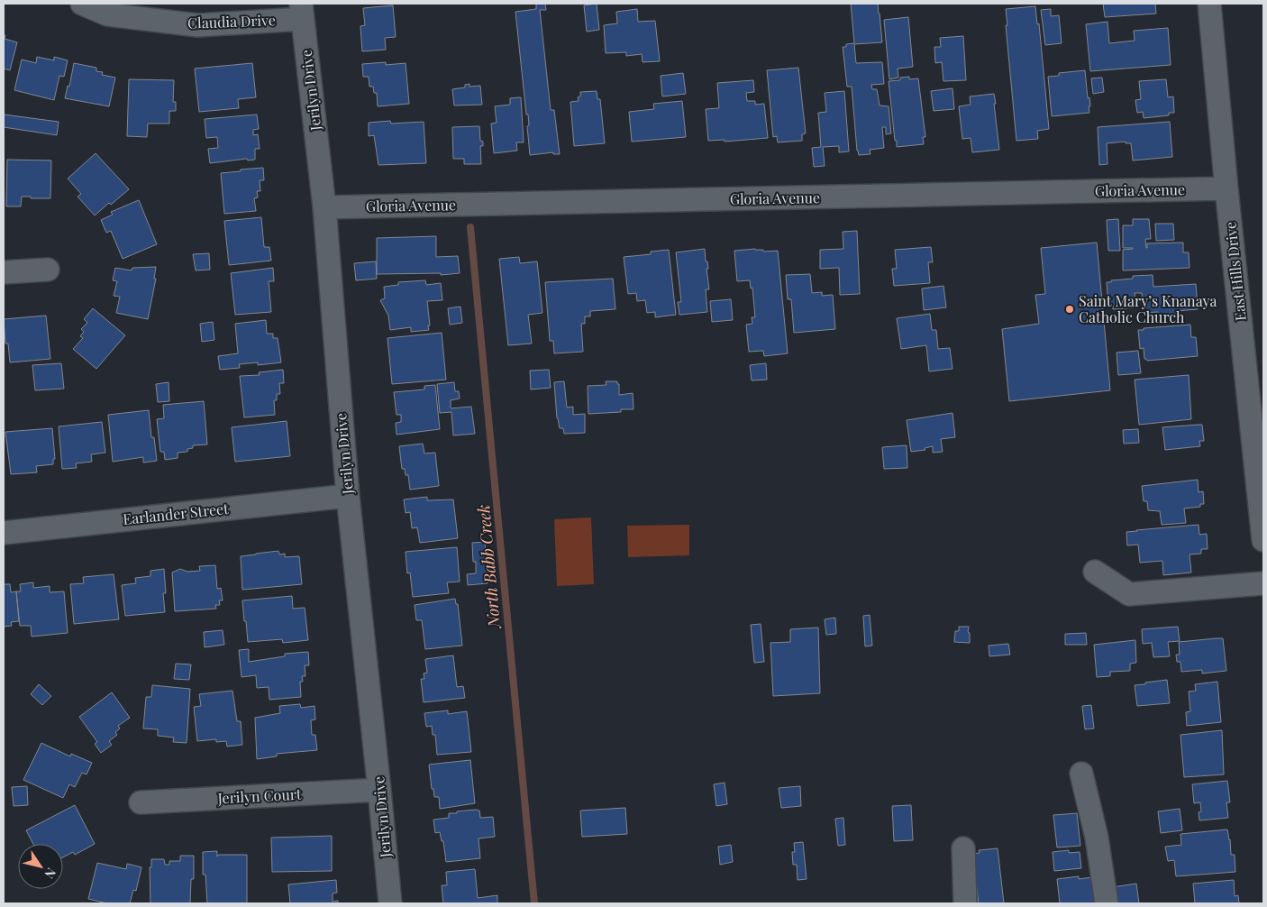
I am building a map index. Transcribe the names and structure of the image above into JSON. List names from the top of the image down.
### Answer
{
  "streets": {
    "street": [
      "Claudia Drive",
      "Jerilyn Drive",
      "Gloria Avenue",
      "East Hills Drive",
      "Earlander Street",
      "Jerilyn Court"
    ]
  },
  "crossings": [
    ["Claudia Drive", "Jerilyn Drive"],
    ["Jerilyn Drive", "Gloria Avenue"],
    ["Jerilyn Drive", "Earlander Street"],
    ["Jerilyn Drive", "Jerilyn Court"],
    ["Gloria Avenue", "East Hills Drive"]
  ],
  "water": ["North Babb Creek"],
  "places": ["Saint Mary’s Knanaya Catholic Church"],
  "north": "bottom right"
}
